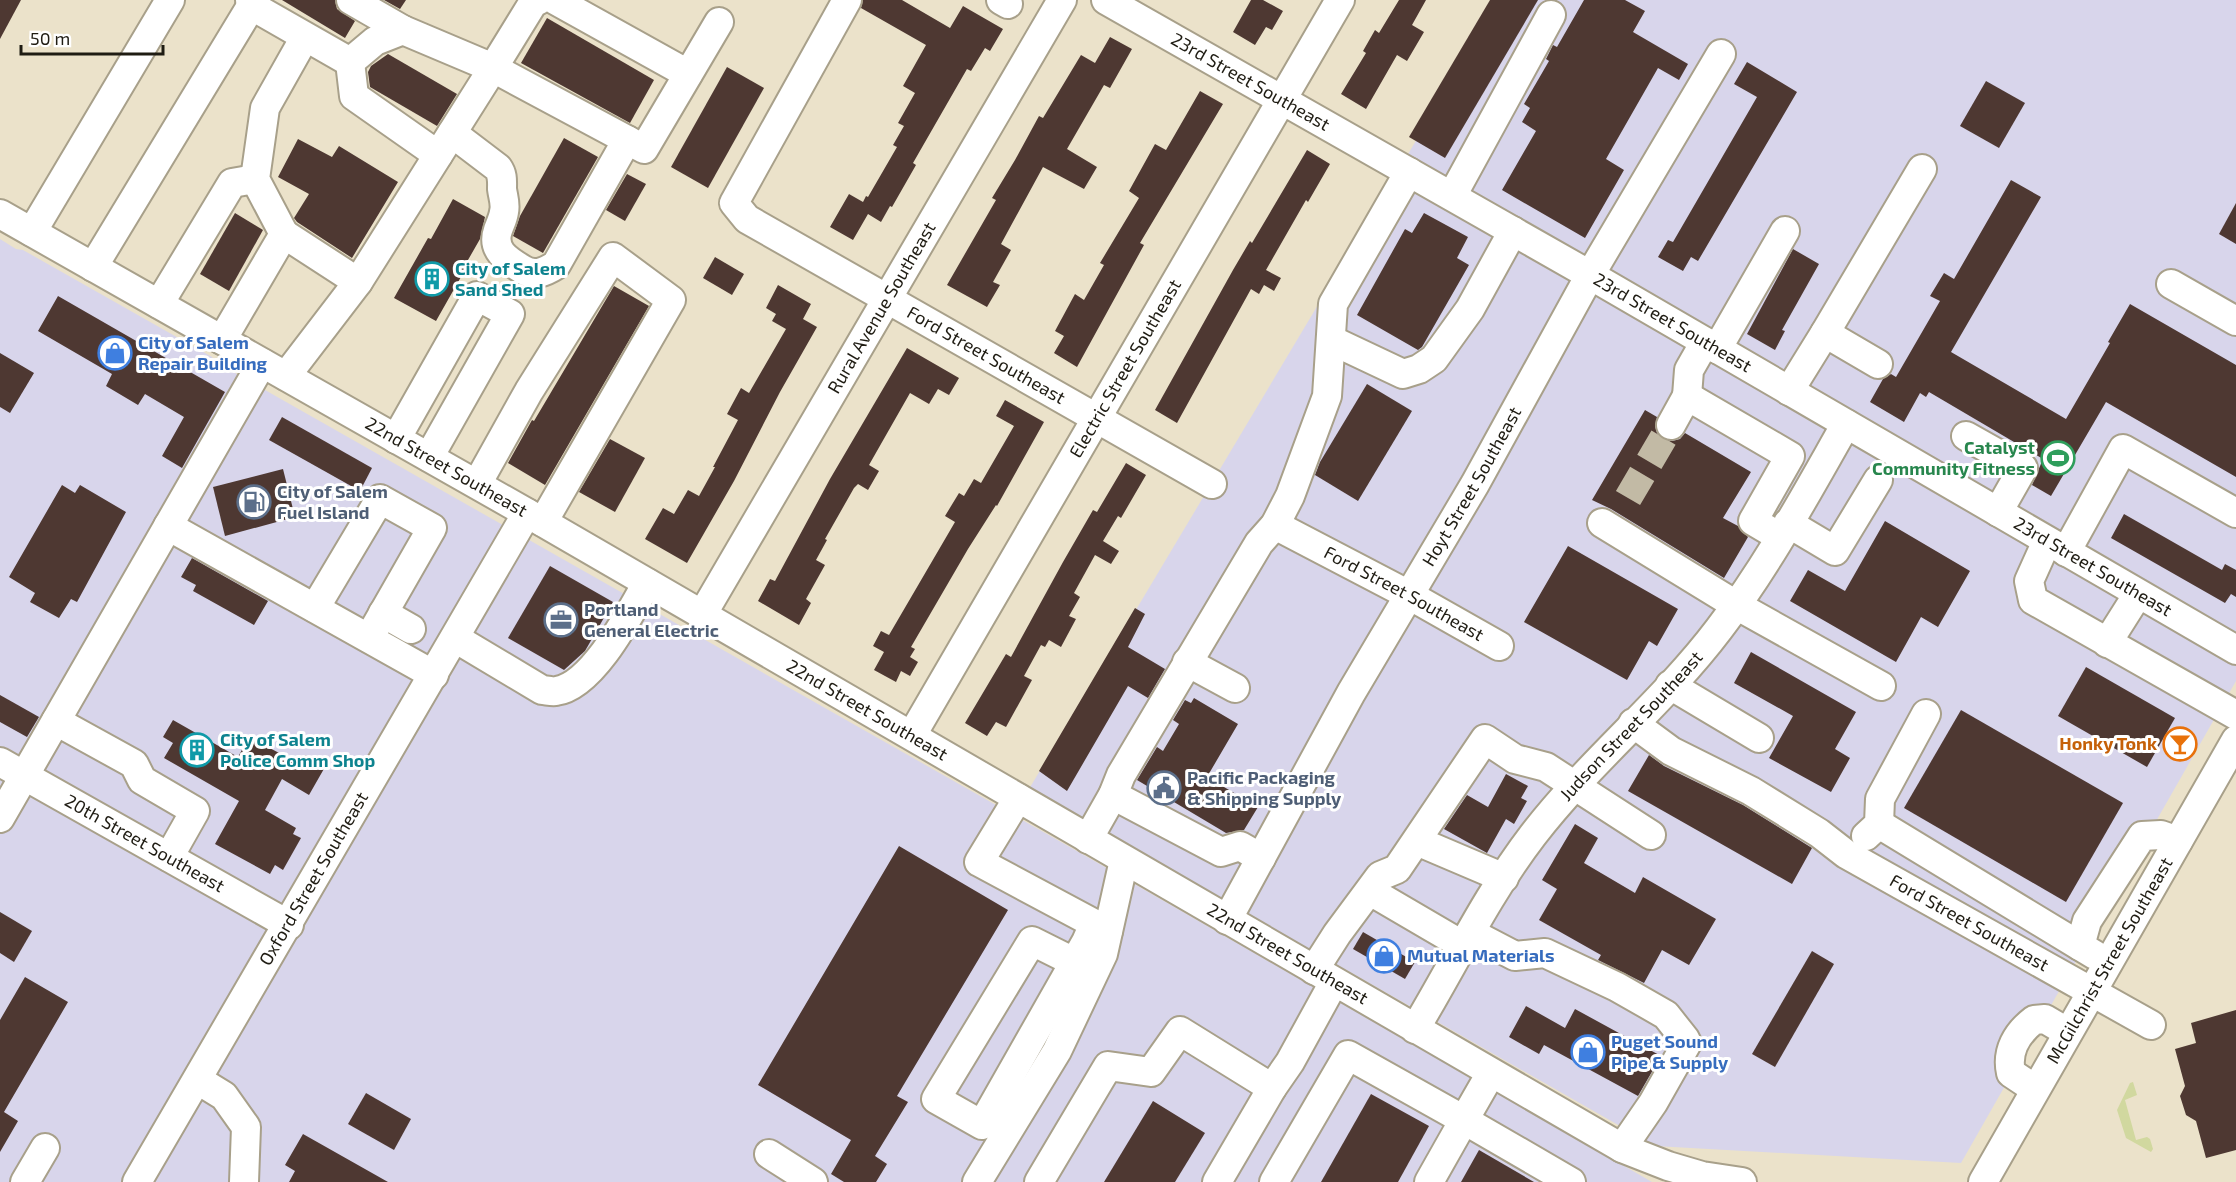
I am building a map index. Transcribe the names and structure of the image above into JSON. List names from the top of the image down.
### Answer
{
  "streets": {
    "street": [
      "23rd Street Southeast",
      "Rural Avenue Southeast",
      "Ford Street Southeast",
      "Electric Street Southeast",
      "22nd Street Southeast",
      "Hoyt Street Southeast",
      "Judson Street Southeast",
      "20th Street Southeast",
      "Oxford Street Southeast",
      "McGilchrist Street Southeast"
    ]
  },
  "crossings": [
    ["23rd Street Southeast", "Electric Street Southeast"],
    ["23rd Street Southeast", "Hoyt Street Southeast"],
    ["23rd Street Southeast", "Judson Street Southeast"],
    ["Rural Avenue Southeast", "Ford Street Southeast"],
    ["Rural Avenue Southeast", "22nd Street Southeast"],
    ["Ford Street Southeast", "Electric Street Southeast"],
    ["Ford Street Southeast", "Hoyt Street Southeast"],
    ["Ford Street Southeast", "Judson Street Southeast"],
    ["Ford Street Southeast", "McGilchrist Street Southeast"],
    ["Electric Street Southeast", "22nd Street Southeast"],
    ["22nd Street Southeast", "Hoyt Street Southeast"],
    ["22nd Street Southeast", "Judson Street Southeast"],
    ["22nd Street Southeast", "Oxford Street Southeast"],
    ["20th Street Southeast", "Oxford Street Southeast"]
  ],
  "places": {
    "building": ["City of Salem Sand Shed", "City of Salem Police Comm Shop"],
    "shop": ["City of Salem Repair Building", "Mutual Materials", "Puget Sound Pipe & Supply"],
    "sports": ["Catalyst Community Fitness"],
    "fuel station": ["City of Salem Fuel Island"],
    "office": ["Portland General Electric"],
    "bar": ["Honky Tonk"],
    "public building": ["Pacific Packaging & Shipping Supply"]
  },
  "scale_bar": "50 m"
}
